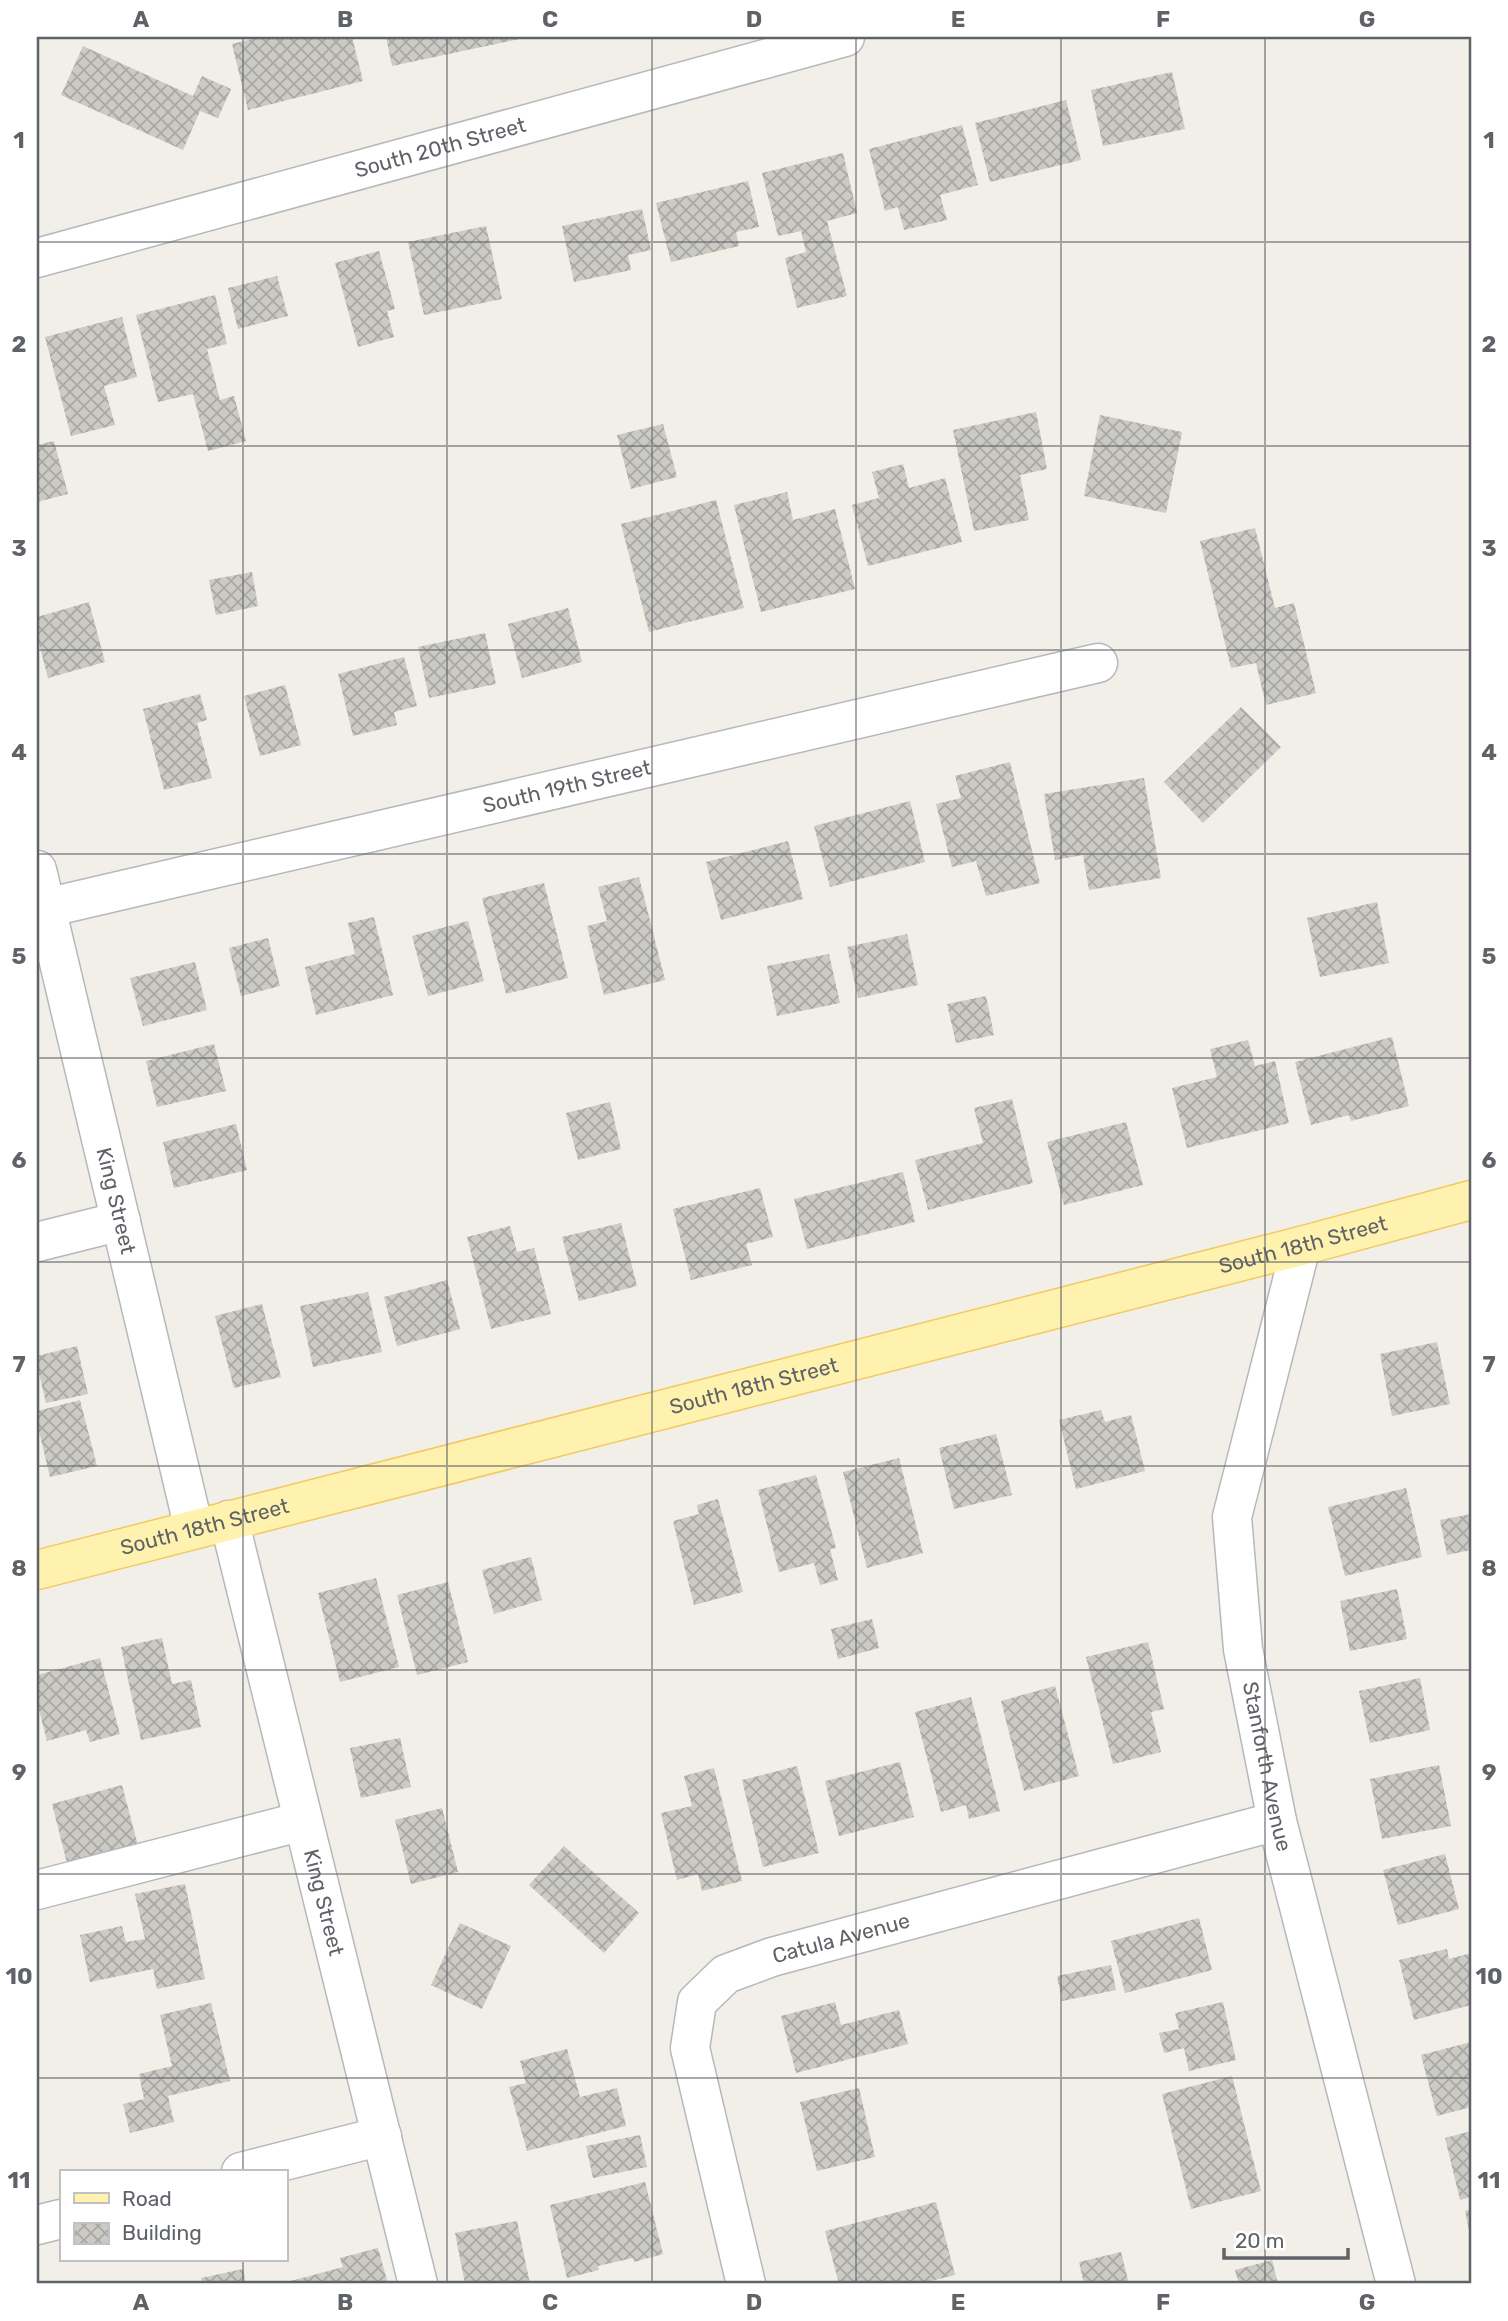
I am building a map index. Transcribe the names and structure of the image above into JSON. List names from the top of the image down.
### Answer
{
  "streets": {
    "main road": ["South 18th Street"],
    "street": [
      "South 20th Street",
      "South 19th Street",
      "King Street",
      "Stanforth Avenue",
      "Catula Avenue"
    ]
  },
  "crossings": [
    ["South 19th Street", "King Street"],
    ["King Street", "South 18th Street"],
    ["South 18th Street", "Stanforth Avenue"],
    ["Stanforth Avenue", "Catula Avenue"]
  ],
  "legend": ["Road", "Building"],
  "scale_bar": "20 m",
  "grid": {
    "columns": [
      "A",
      "B",
      "C",
      "D",
      "E",
      "F",
      "G"
    ],
    "rows": [
      "1",
      "2",
      "3",
      "4",
      "5",
      "6",
      "7",
      "8",
      "9",
      "10",
      "11"
    ]
  }
}
